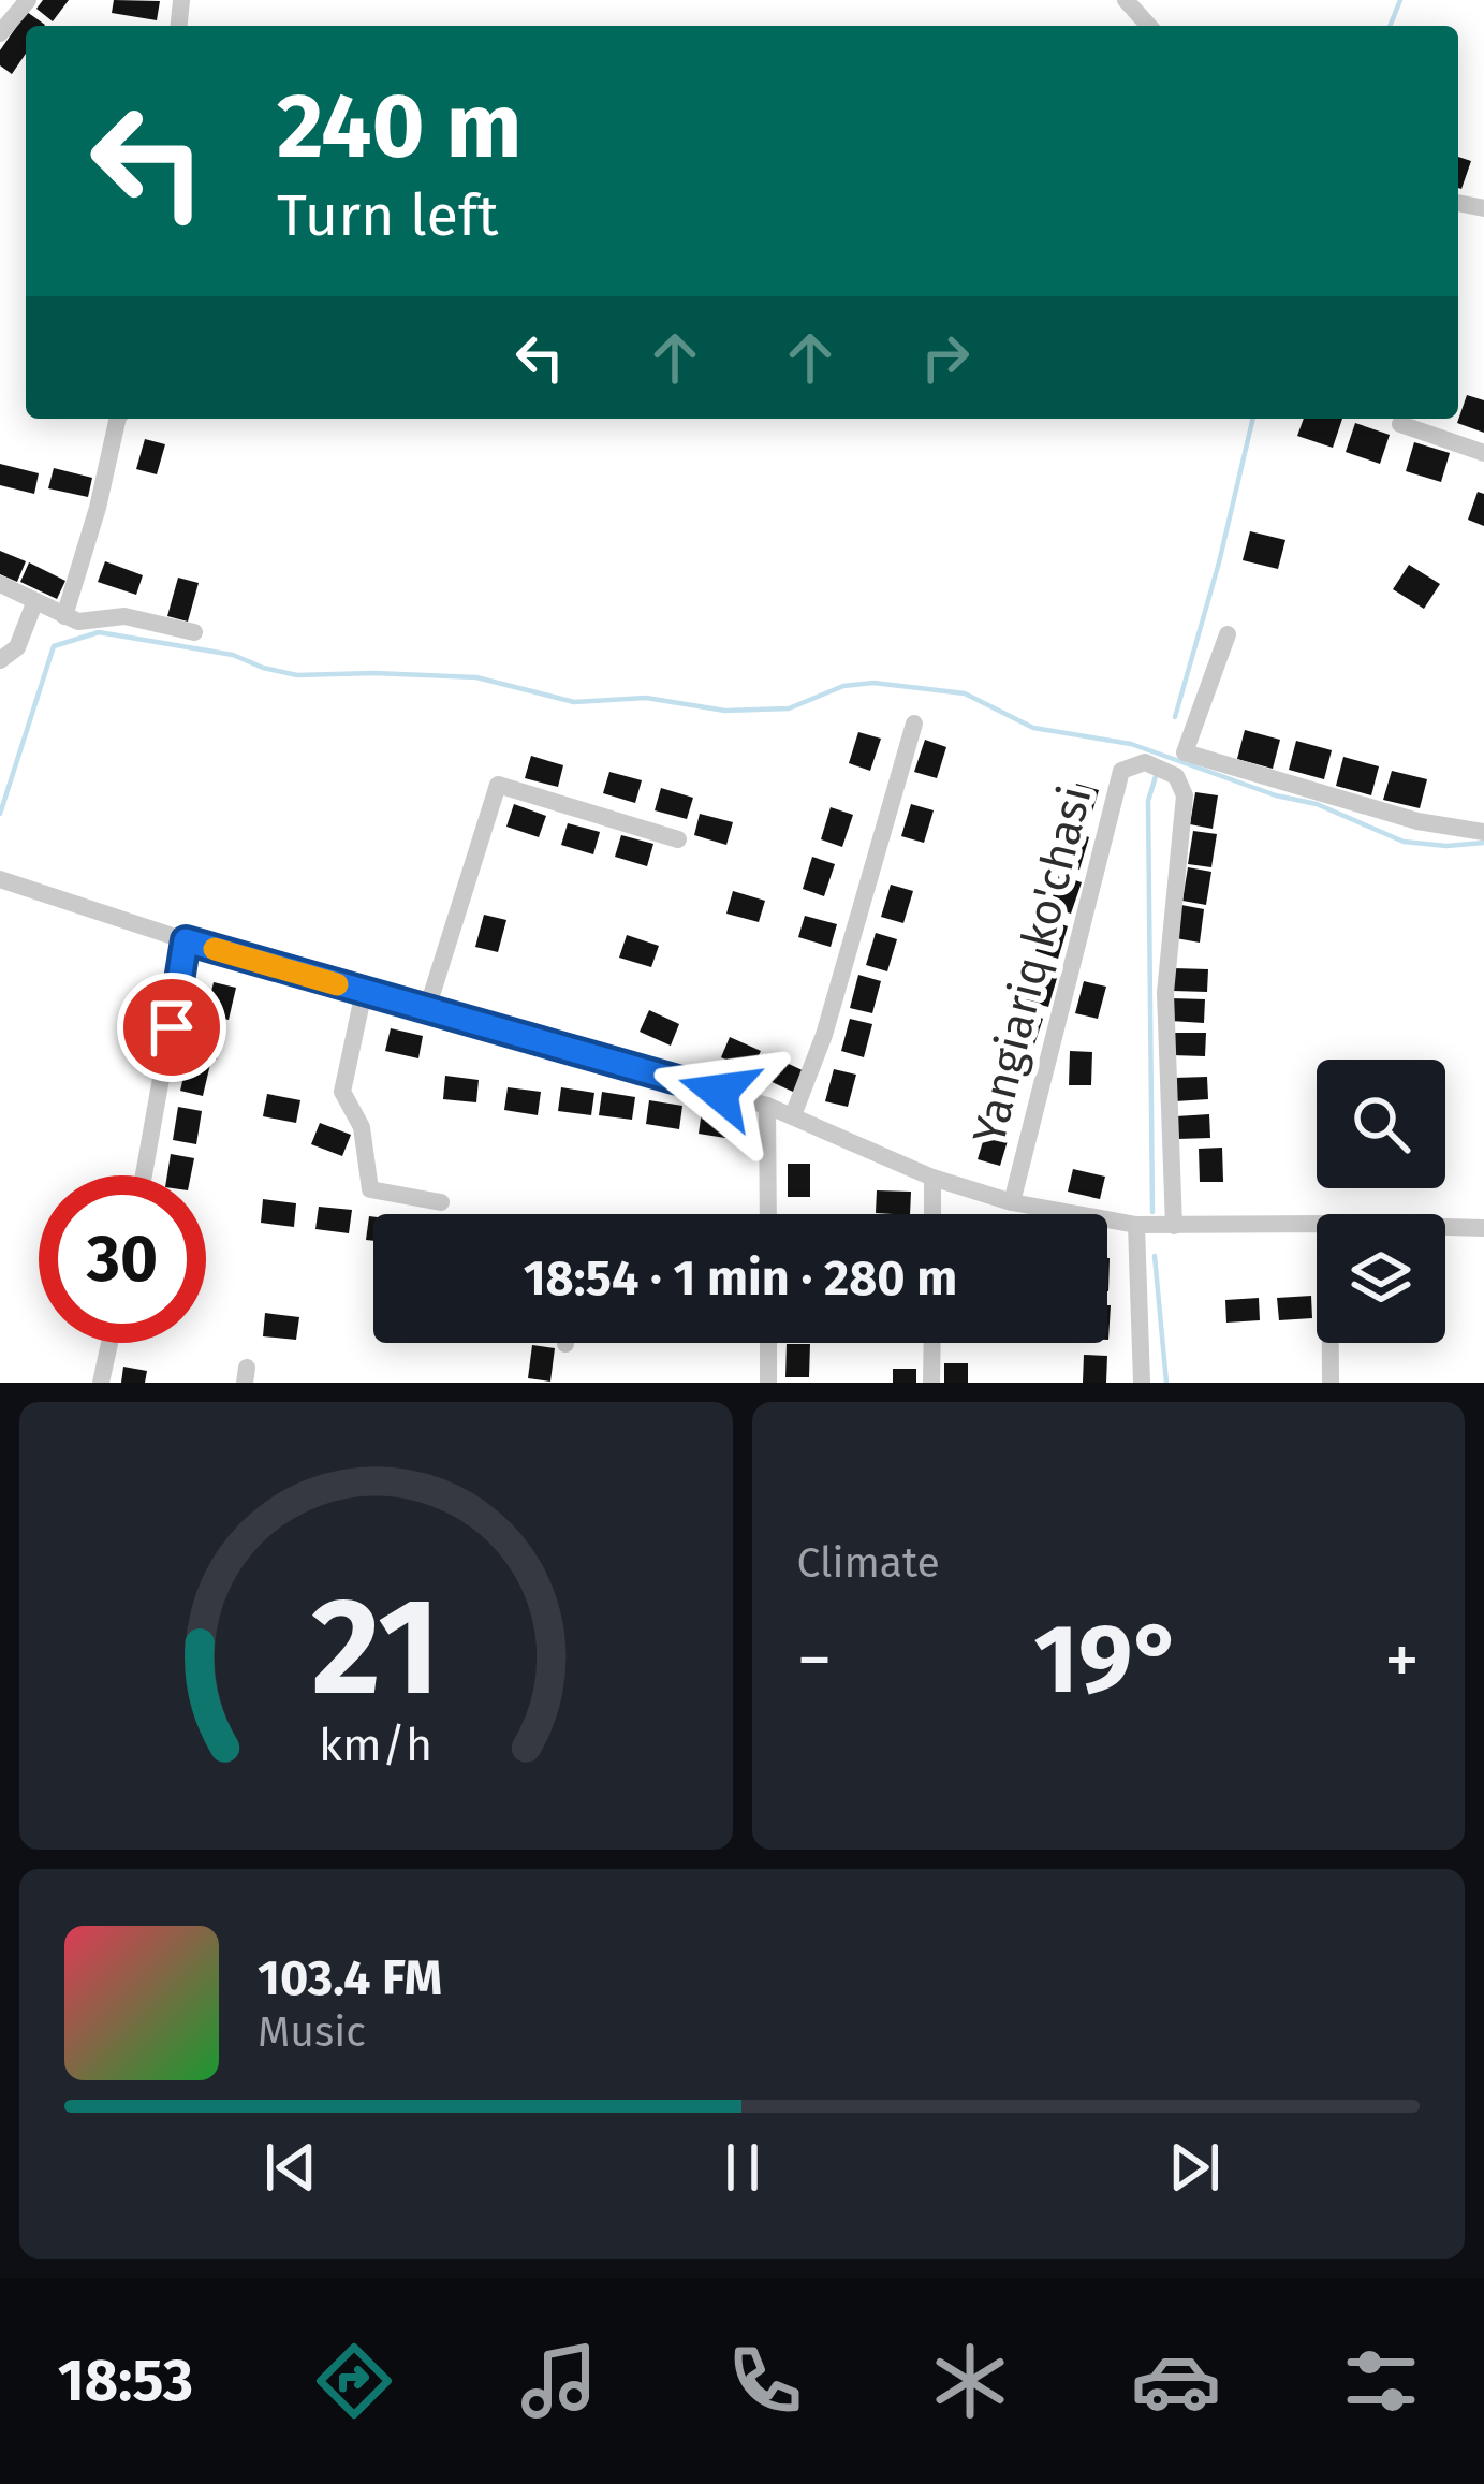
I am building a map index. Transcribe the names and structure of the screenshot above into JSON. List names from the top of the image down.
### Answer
{
  "streets": {
    "street": ["Yangiariq ko'chasi"]
  },
  "page": {
    "turn": ["240 m", "Turn left"],
    "limit": "30",
    "trip": "18:54 · 1 min · 280 m",
    "tile": "Climate",
    "heat": ["−", "19°", "+"],
    "song": ["103.4 FM", "Music"],
    "tabs": "18:53",
    "gauge": ["21", "km/h"]
  }
}
